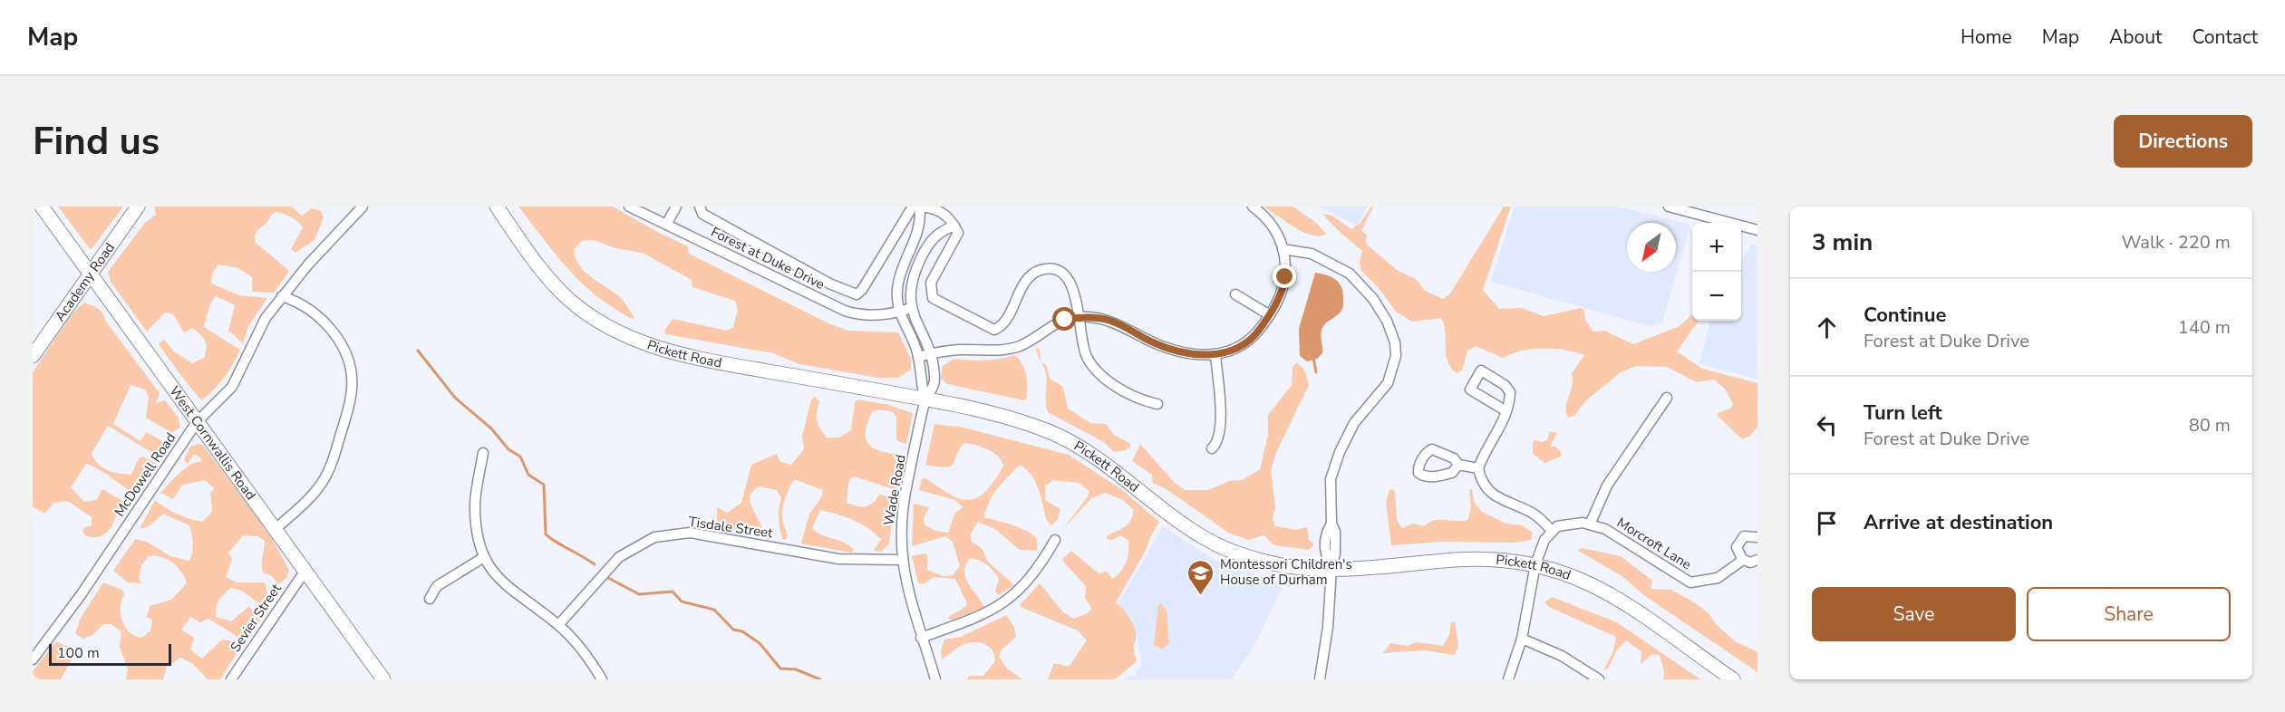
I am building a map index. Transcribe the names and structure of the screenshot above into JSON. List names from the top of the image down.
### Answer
{
  "streets": {
    "street": [
      "Forest at Duke Drive",
      "Academy Road",
      "Pickett Road",
      "West Cornwallis Road",
      "McDowell Road",
      "Wade Road",
      "Tisdale Street",
      "Morcroft Lane",
      "Sevier Street"
    ]
  },
  "crossings": [
    ["Academy Road", "West Cornwallis Road"],
    ["Pickett Road", "Wade Road"],
    ["West Cornwallis Road", "McDowell Road"],
    ["West Cornwallis Road", "Sevier Street"],
    ["Wade Road", "Tisdale Street"]
  ],
  "places": {
    "school or university": ["Montessori Children's House of Durham"]
  },
  "scale_bar": "100 m",
  "north": "bottom left",
  "page": {
    "header": "Map",
    "nav": [
      "Home",
      "Map",
      "About",
      "Contact"
    ],
    "buttons": [
      "Directions",
      ["Save", "Share"]
    ],
    "title": "Find us",
    "heading": ["3 min", "Walk · 220 m"],
    "map_buttons": ["+", "−"],
    "list": [
      ["Continue", "Forest at Duke Drive", "140 m"],
      ["Turn left", "Forest at Duke Drive", "80 m"],
      "Arrive at destination"
    ],
    "scale": "100 m"
  }
}
